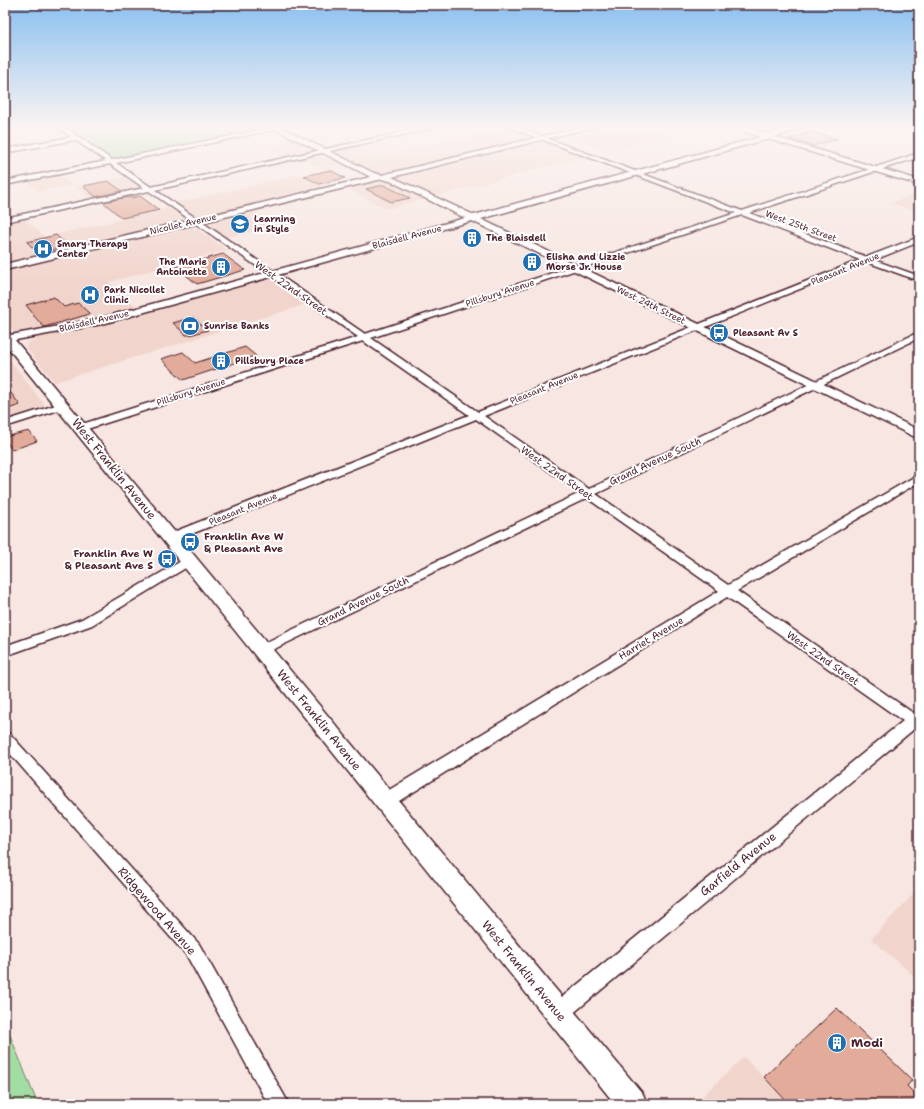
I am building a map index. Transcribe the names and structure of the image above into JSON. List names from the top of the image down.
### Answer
{
  "streets": {
    "main road": ["West Franklin Avenue"],
    "street": [
      "Nicollet Avenue",
      "West 25th Street",
      "Blaisdell Avenue",
      "Pleasant Avenue",
      "West 22nd Street",
      "Pillsbury Avenue",
      "West 24th Street",
      "Grand Avenue South",
      "Harriet Avenue",
      "Garfield Avenue",
      "Ridgewood Avenue"
    ]
  },
  "crossings": [
    ["Nicollet Avenue", "West 22nd Street"],
    ["West 25th Street", "Pleasant Avenue"],
    ["West 25th Street", "Pillsbury Avenue"],
    ["Blaisdell Avenue", "West 22nd Street"],
    ["Blaisdell Avenue", "West 24th Street"],
    ["Blaisdell Avenue", "West Franklin Avenue"],
    ["Pleasant Avenue", "West 22nd Street"],
    ["Pleasant Avenue", "West 24th Street"],
    ["Pleasant Avenue", "West Franklin Avenue"],
    ["West 22nd Street", "Pillsbury Avenue"],
    ["West 22nd Street", "Grand Avenue South"],
    ["West 22nd Street", "Harriet Avenue"],
    ["West 22nd Street", "Garfield Avenue"],
    ["Pillsbury Avenue", "West 24th Street"],
    ["Pillsbury Avenue", "West Franklin Avenue"],
    ["West 24th Street", "Grand Avenue South"],
    ["Grand Avenue South", "West Franklin Avenue"],
    ["West Franklin Avenue", "Harriet Avenue"],
    ["West Franklin Avenue", "Garfield Avenue"]
  ],
  "places": {
    "school or university": ["Learning in Style"],
    "building": [
      "The Blaisdell",
      "Elisha and Lizzie Morse Jr. House",
      "The Marie Antoinette",
      "Pillsbury Place",
      "Modi"
    ],
    "hospital": ["Smary Therapy Center", "Park Nicollet Clinic"],
    "bank": ["Sunrise Banks"],
    "bus stop": ["Pleasant Av S", "Franklin Ave W & Pleasant Ave", "Franklin Ave W & Pleasant Ave S"]
  }
}
